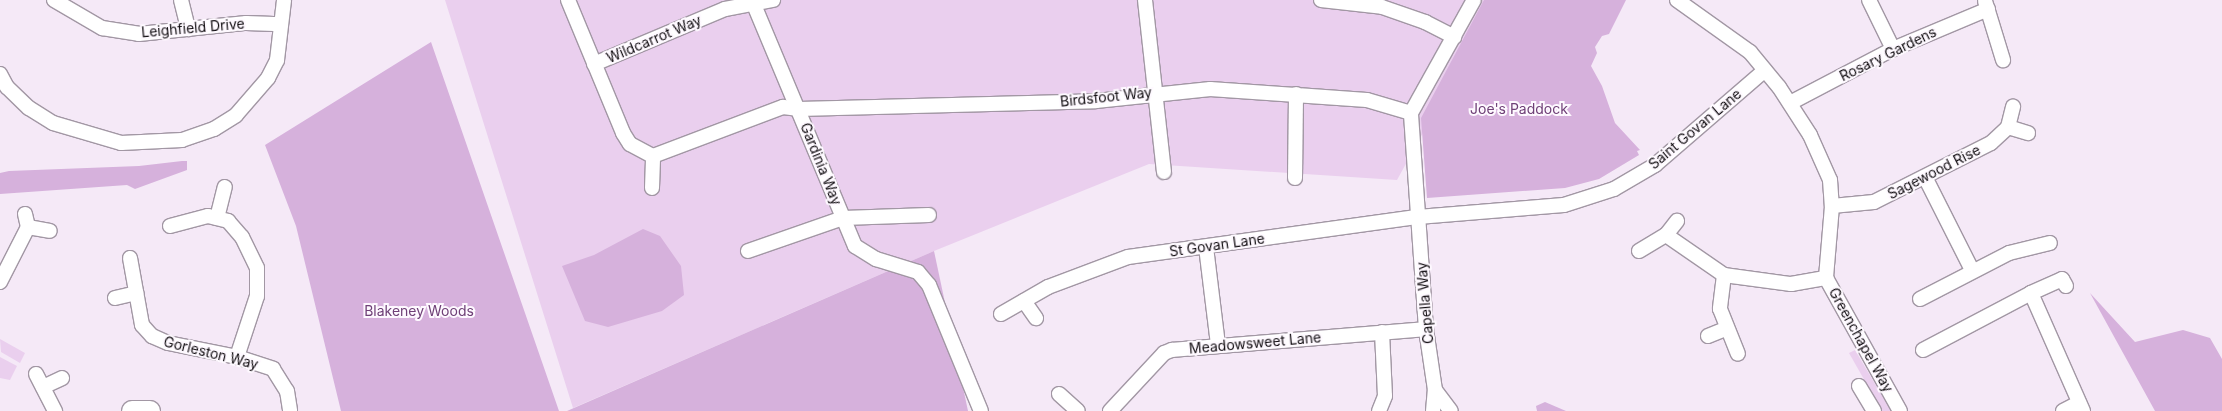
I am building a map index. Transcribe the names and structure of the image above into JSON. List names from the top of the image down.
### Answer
{
  "streets": {
    "street": [
      "Leighfield Drive",
      "Wildcarrot Way",
      "Rosary Gardens",
      "Birdsfoot Way",
      "Saint Govan Lane",
      "Gardinia Way",
      "Sagewood Rise",
      "St Govan Lane",
      "Capella Way",
      "Greenchapel Way",
      "Meadowsweet Lane",
      "Gorleston Way"
    ]
  },
  "crossings": [
    ["Wildcarrot Way", "Gardinia Way"],
    ["Rosary Gardens", "Greenchapel Way"],
    ["Birdsfoot Way", "Gardinia Way"],
    ["Birdsfoot Way", "Capella Way"],
    ["Saint Govan Lane", "St Govan Lane"],
    ["Saint Govan Lane", "Capella Way"],
    ["Saint Govan Lane", "Greenchapel Way"],
    ["Sagewood Rise", "Greenchapel Way"],
    ["St Govan Lane", "Capella Way"],
    ["Capella Way", "Meadowsweet Lane"]
  ],
  "parks": ["Joe's Paddock", "Blakeney Woods"]
}
